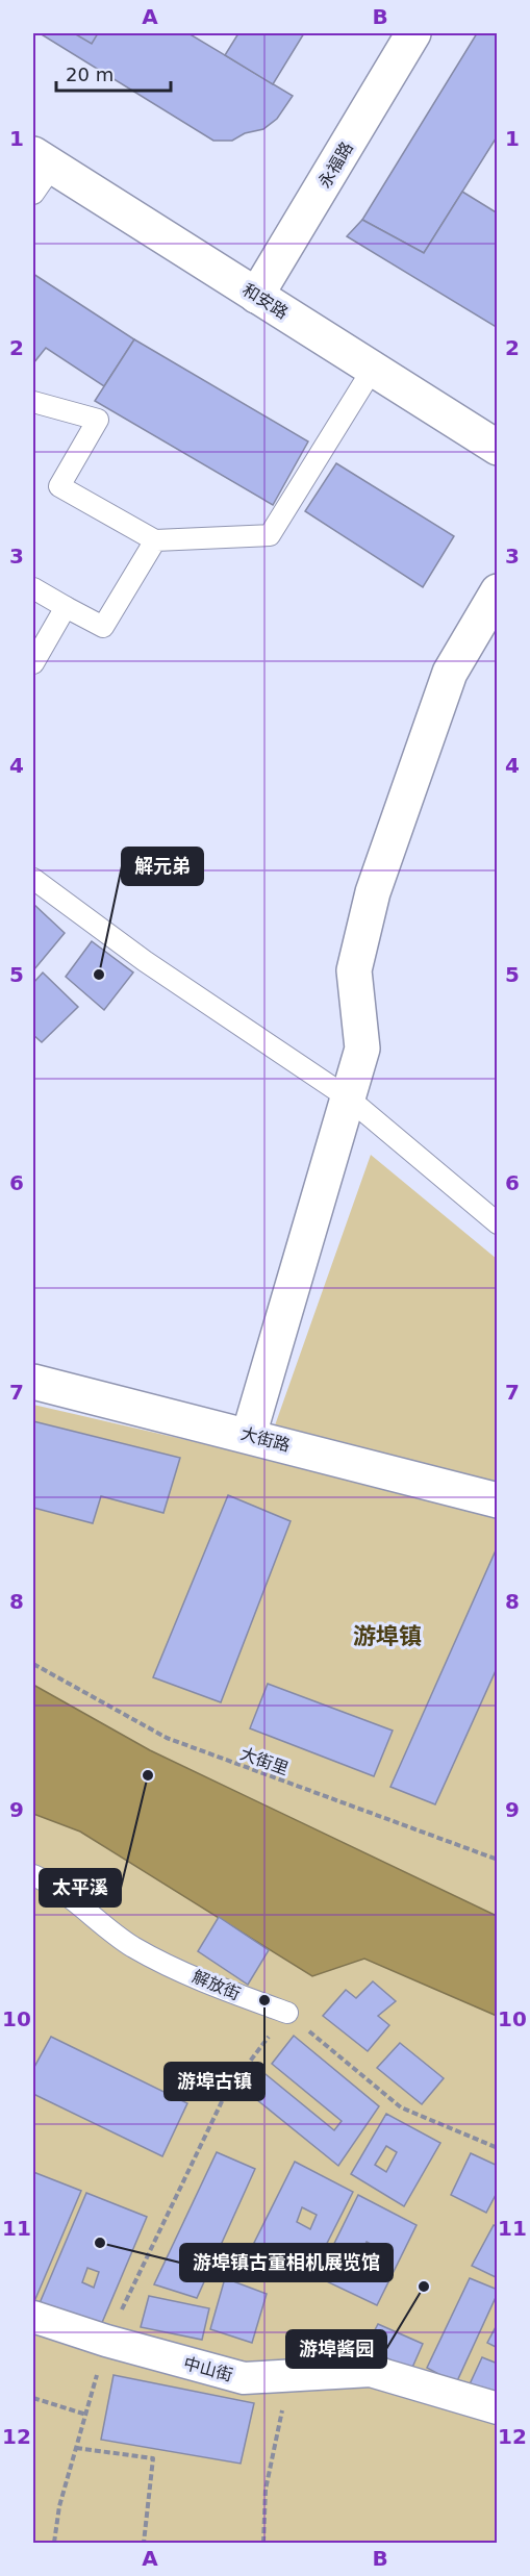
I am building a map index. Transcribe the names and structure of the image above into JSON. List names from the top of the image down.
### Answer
{
  "streets": {
    "street": [
      "永福路",
      "和安路",
      "大街路",
      "中山街"
    ],
    "lane": ["解放街"],
    "path": ["大街里"]
  },
  "crossings": [
    ["永福路", "和安路"]
  ],
  "districts": ["游埠镇"],
  "places": [
    "解元弟",
    "太平溪",
    "游埠古镇",
    "游埠镇古董相机展览馆",
    "游埠酱园"
  ],
  "scale_bar": "20 m",
  "grid": {
    "columns": ["A", "B"],
    "rows": [
      "1",
      "2",
      "3",
      "4",
      "5",
      "6",
      "7",
      "8",
      "9",
      "10",
      "11",
      "12"
    ]
  }
}
